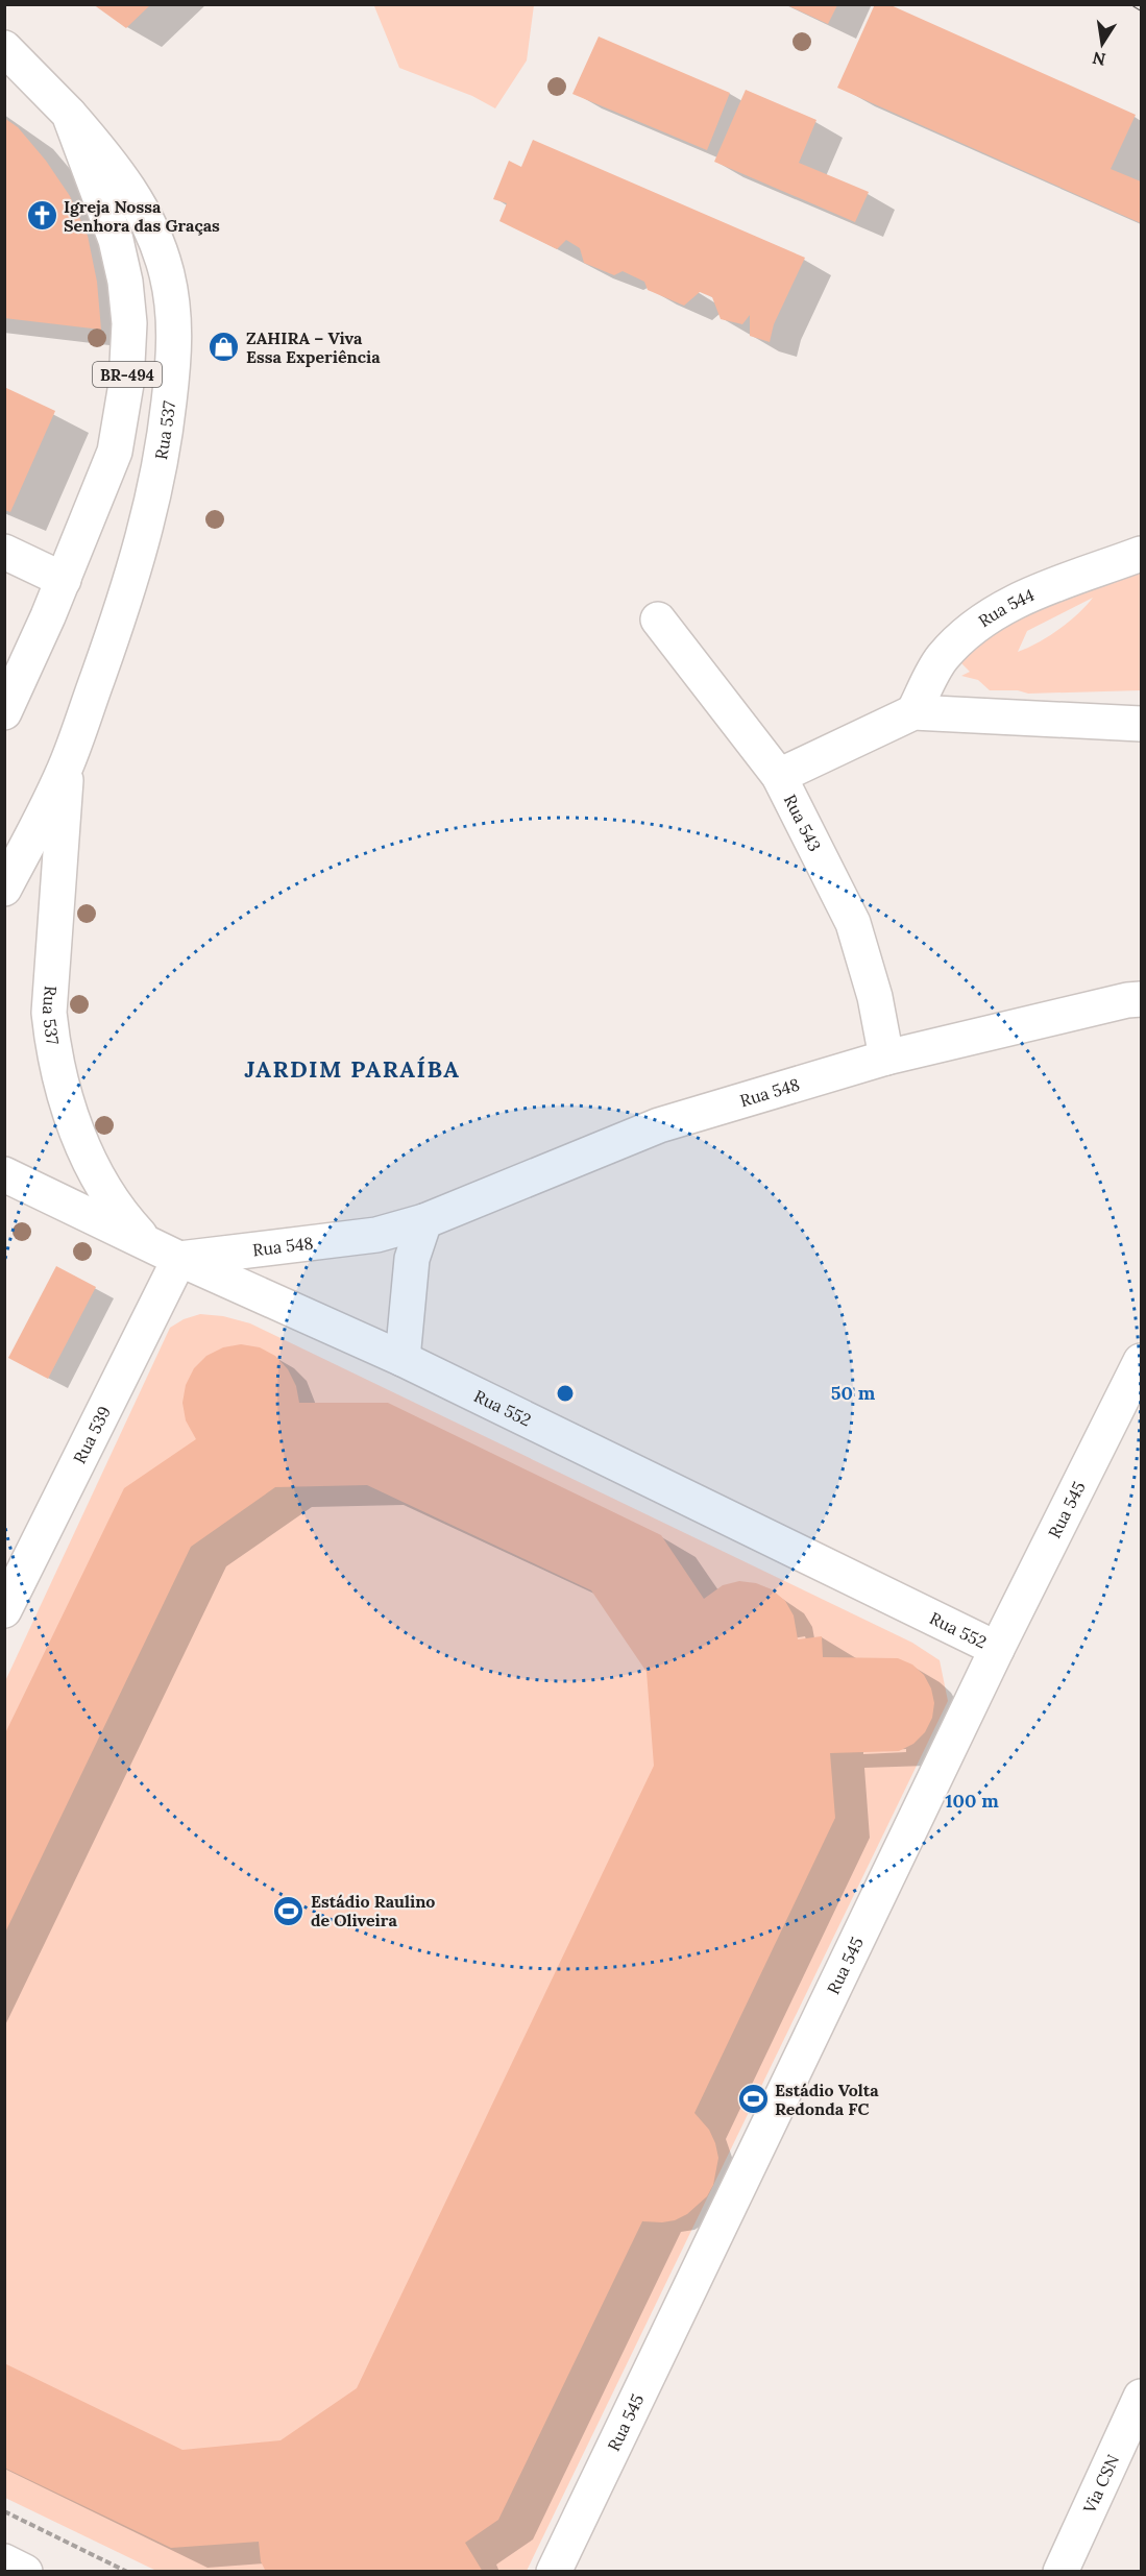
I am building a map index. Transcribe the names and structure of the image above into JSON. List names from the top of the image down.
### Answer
{
  "streets": {
    "street": [
      "BR-494",
      "Rua 537",
      "Rua 544",
      "Rua 543",
      "Rua 548",
      "Rua 552",
      "Rua 539",
      "Rua 545",
      "Via CSN"
    ]
  },
  "crossings": [
    ["Rua 537", "Rua 552"],
    ["Rua 543", "Rua 548"],
    ["Rua 548", "Rua 552"],
    ["Rua 548", "Rua 539"],
    ["Rua 552", "Rua 539"],
    ["Rua 552", "Rua 545"]
  ],
  "districts": ["JARDIM PARAÍBA"],
  "places": {
    "church": ["Igreja Nossa Senhora das Graças"],
    "shop": ["ZAHIRA – Viva Essa Experiência"],
    "sports": ["Estádio Raulino de Oliveira", "Estádio Volta Redonda FC"]
  },
  "north": "bottom",
  "rings": ["50 m", "100 m"]
}
